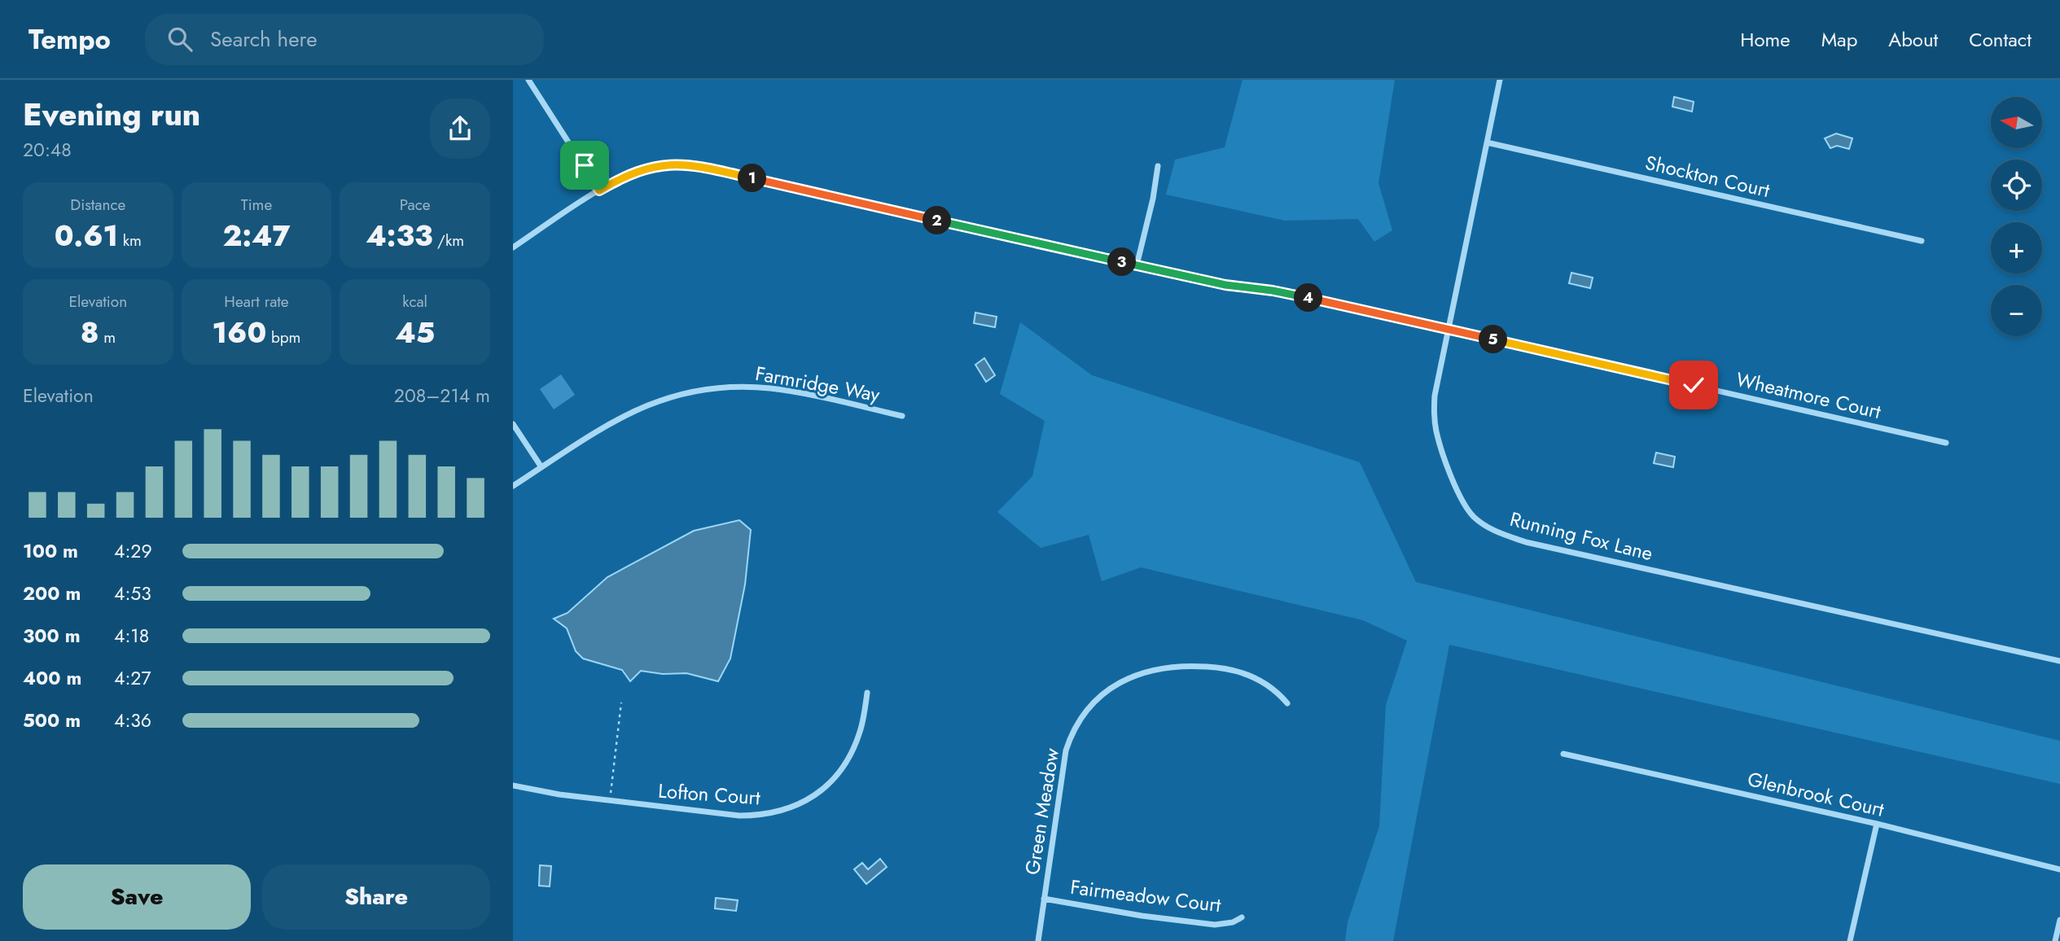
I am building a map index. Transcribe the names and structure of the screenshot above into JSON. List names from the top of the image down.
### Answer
{
  "streets": {
    "street": [
      "Shockton Court",
      "Farmridge Way",
      "Wheatmore Court",
      "Running Fox Lane",
      "Lofton Court",
      "Glenbrook Court",
      "Green Meadow",
      "Fairmeadow Court"
    ]
  },
  "crossings": [
    ["Shockton Court", "Running Fox Lane"],
    ["Wheatmore Court", "Running Fox Lane"],
    ["Green Meadow", "Fairmeadow Court"]
  ],
  "north": "left",
  "page": {
    "header": "Tempo",
    "search": "Search here",
    "nav": [
      "Home",
      "Map",
      "About",
      "Contact"
    ],
    "heading": ["Evening run", "20:48"],
    "map_buttons": ["+", "−"],
    "pins": [
      "1",
      "2",
      "3",
      "4",
      "5"
    ],
    "stats": [
      ["Distance", "0.61 km"],
      ["Time", "2:47"],
      ["Pace", "4:33 /km"],
      ["Elevation", "8 m"],
      ["Heart rate", "160 bpm"],
      ["kcal", "45"]
    ],
    "chart": ["Elevation", "208–214 m"],
    "list": [
      {
        "name": "100 m",
        "note": "4:29"
      },
      {
        "name": "200 m",
        "note": "4:53"
      },
      {
        "name": "300 m",
        "note": "4:18"
      },
      {
        "name": "400 m",
        "note": "4:27"
      },
      {
        "name": "500 m",
        "note": "4:36"
      }
    ],
    "buttons": ["Save", "Share"]
  }
}
